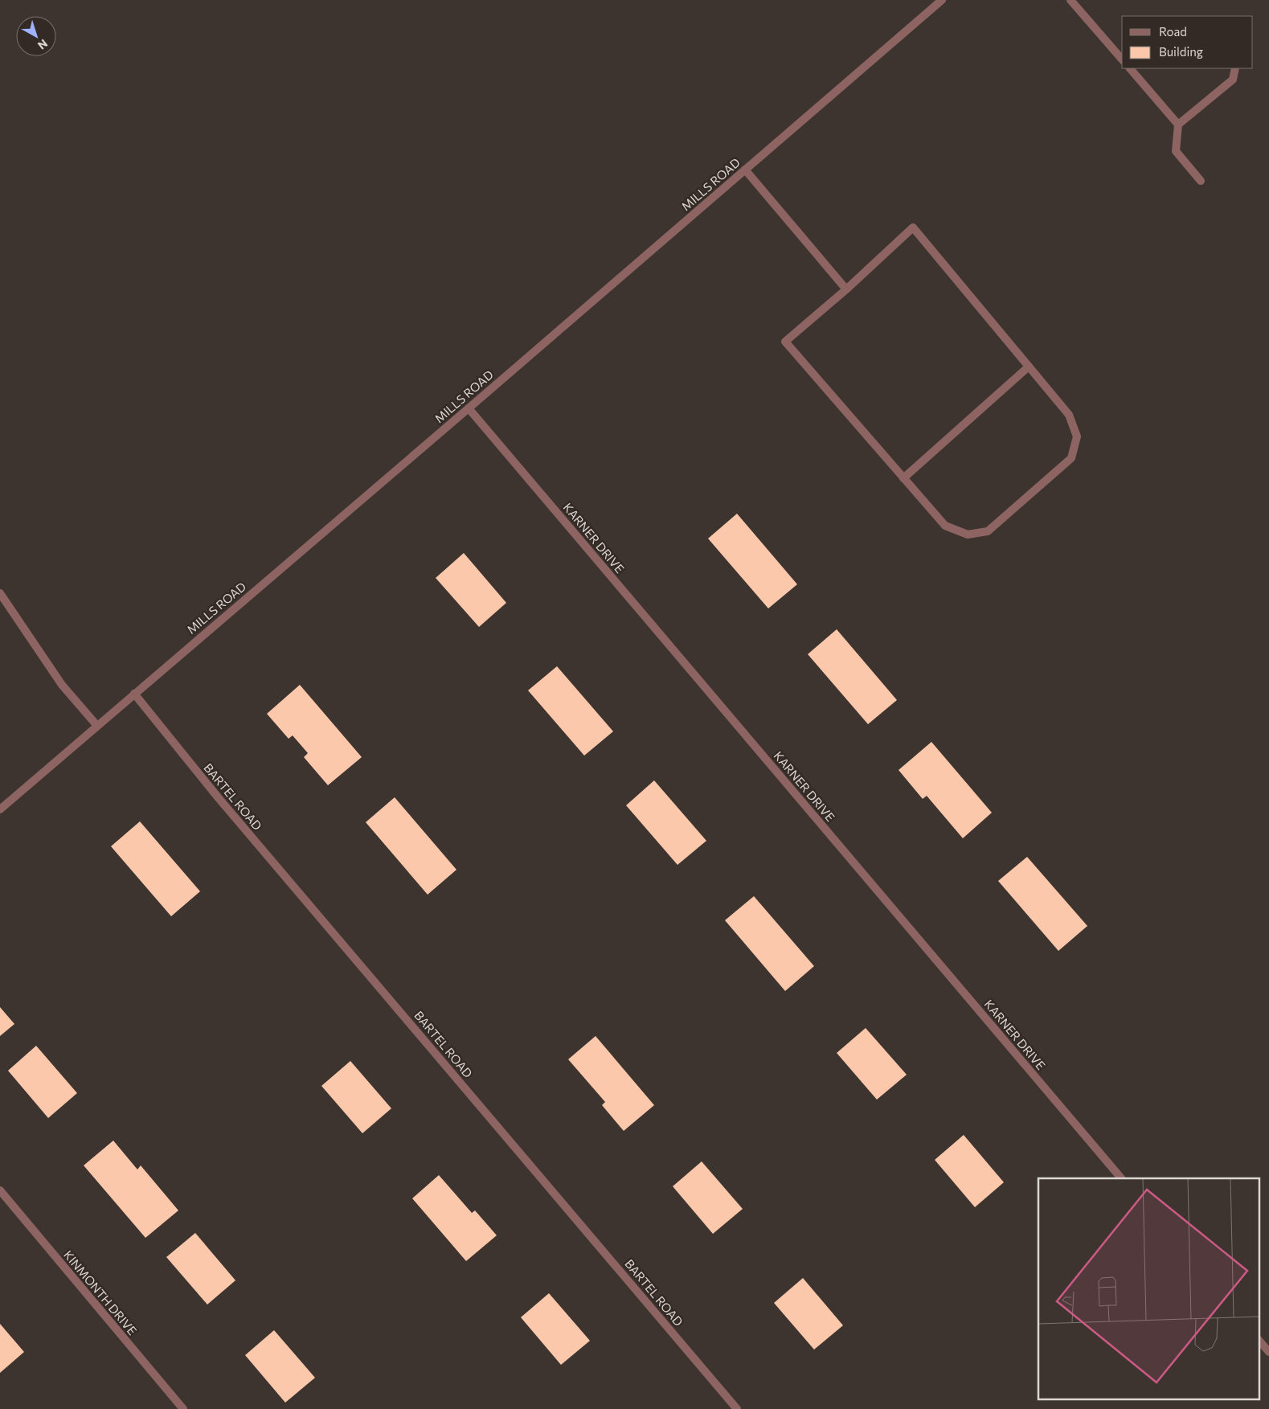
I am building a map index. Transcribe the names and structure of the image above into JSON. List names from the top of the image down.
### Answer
{
  "streets": {
    "street": [
      "MILLS ROAD",
      "KARNER DRIVE",
      "BARTEL ROAD",
      "KINMONTH DRIVE"
    ]
  },
  "crossings": [
    ["MILLS ROAD", "KARNER DRIVE"],
    ["MILLS ROAD", "BARTEL ROAD"]
  ],
  "legend": ["Road", "Building"],
  "north": "bottom right"
}
